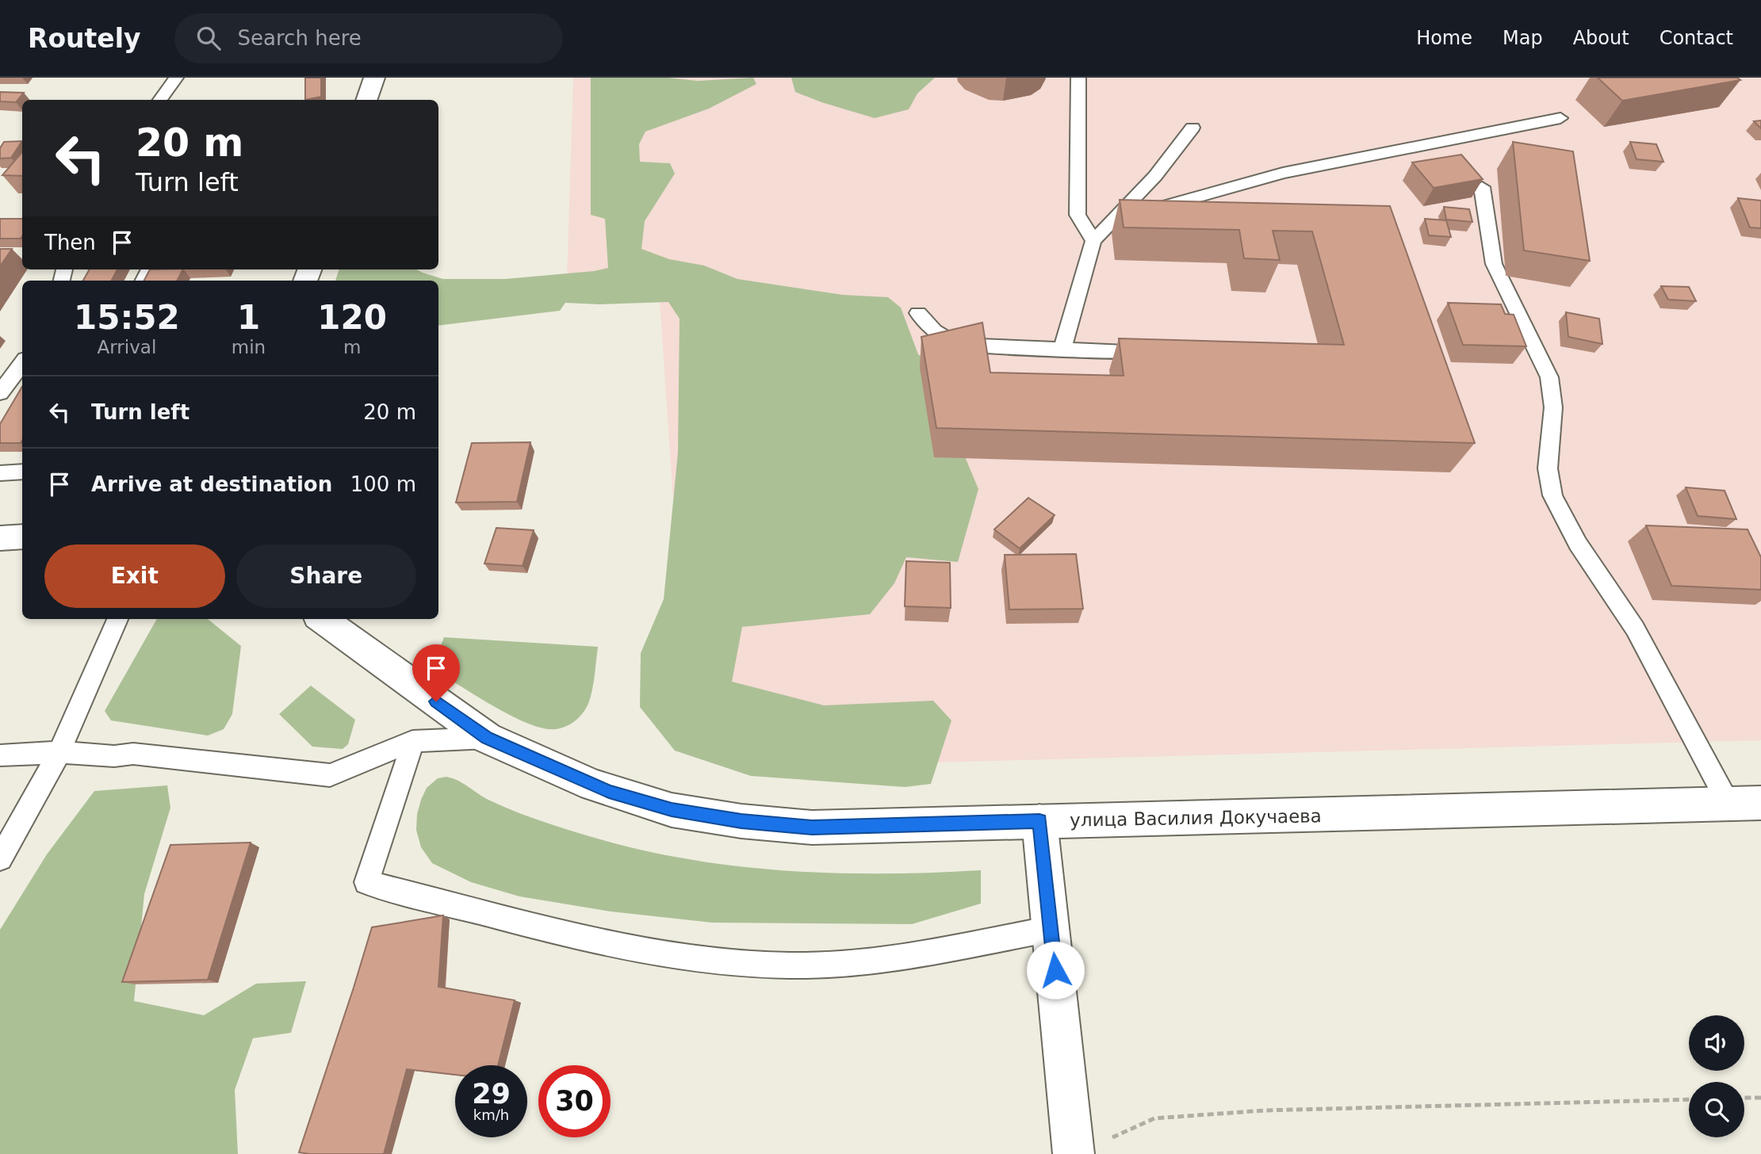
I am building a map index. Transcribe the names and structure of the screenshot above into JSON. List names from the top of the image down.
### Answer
{
  "streets": {
    "street": ["улица Василия Докучаева"]
  },
  "page": {
    "header": "Routely",
    "search": "Search here",
    "nav": [
      "Home",
      "Map",
      "About",
      "Contact"
    ],
    "turn": ["20 m", "Turn left"],
    "then": "Then",
    "eta": [
      "15:52",
      "Arrival",
      "1",
      "min",
      "120",
      "m"
    ],
    "list": [
      {
        "name": "Turn left",
        "value": "20 m"
      },
      {
        "name": "Arrive at destination",
        "value": "100 m"
      }
    ],
    "buttons": ["Exit", "Share"],
    "speed": "29 km/h",
    "limit": "30"
  }
}
